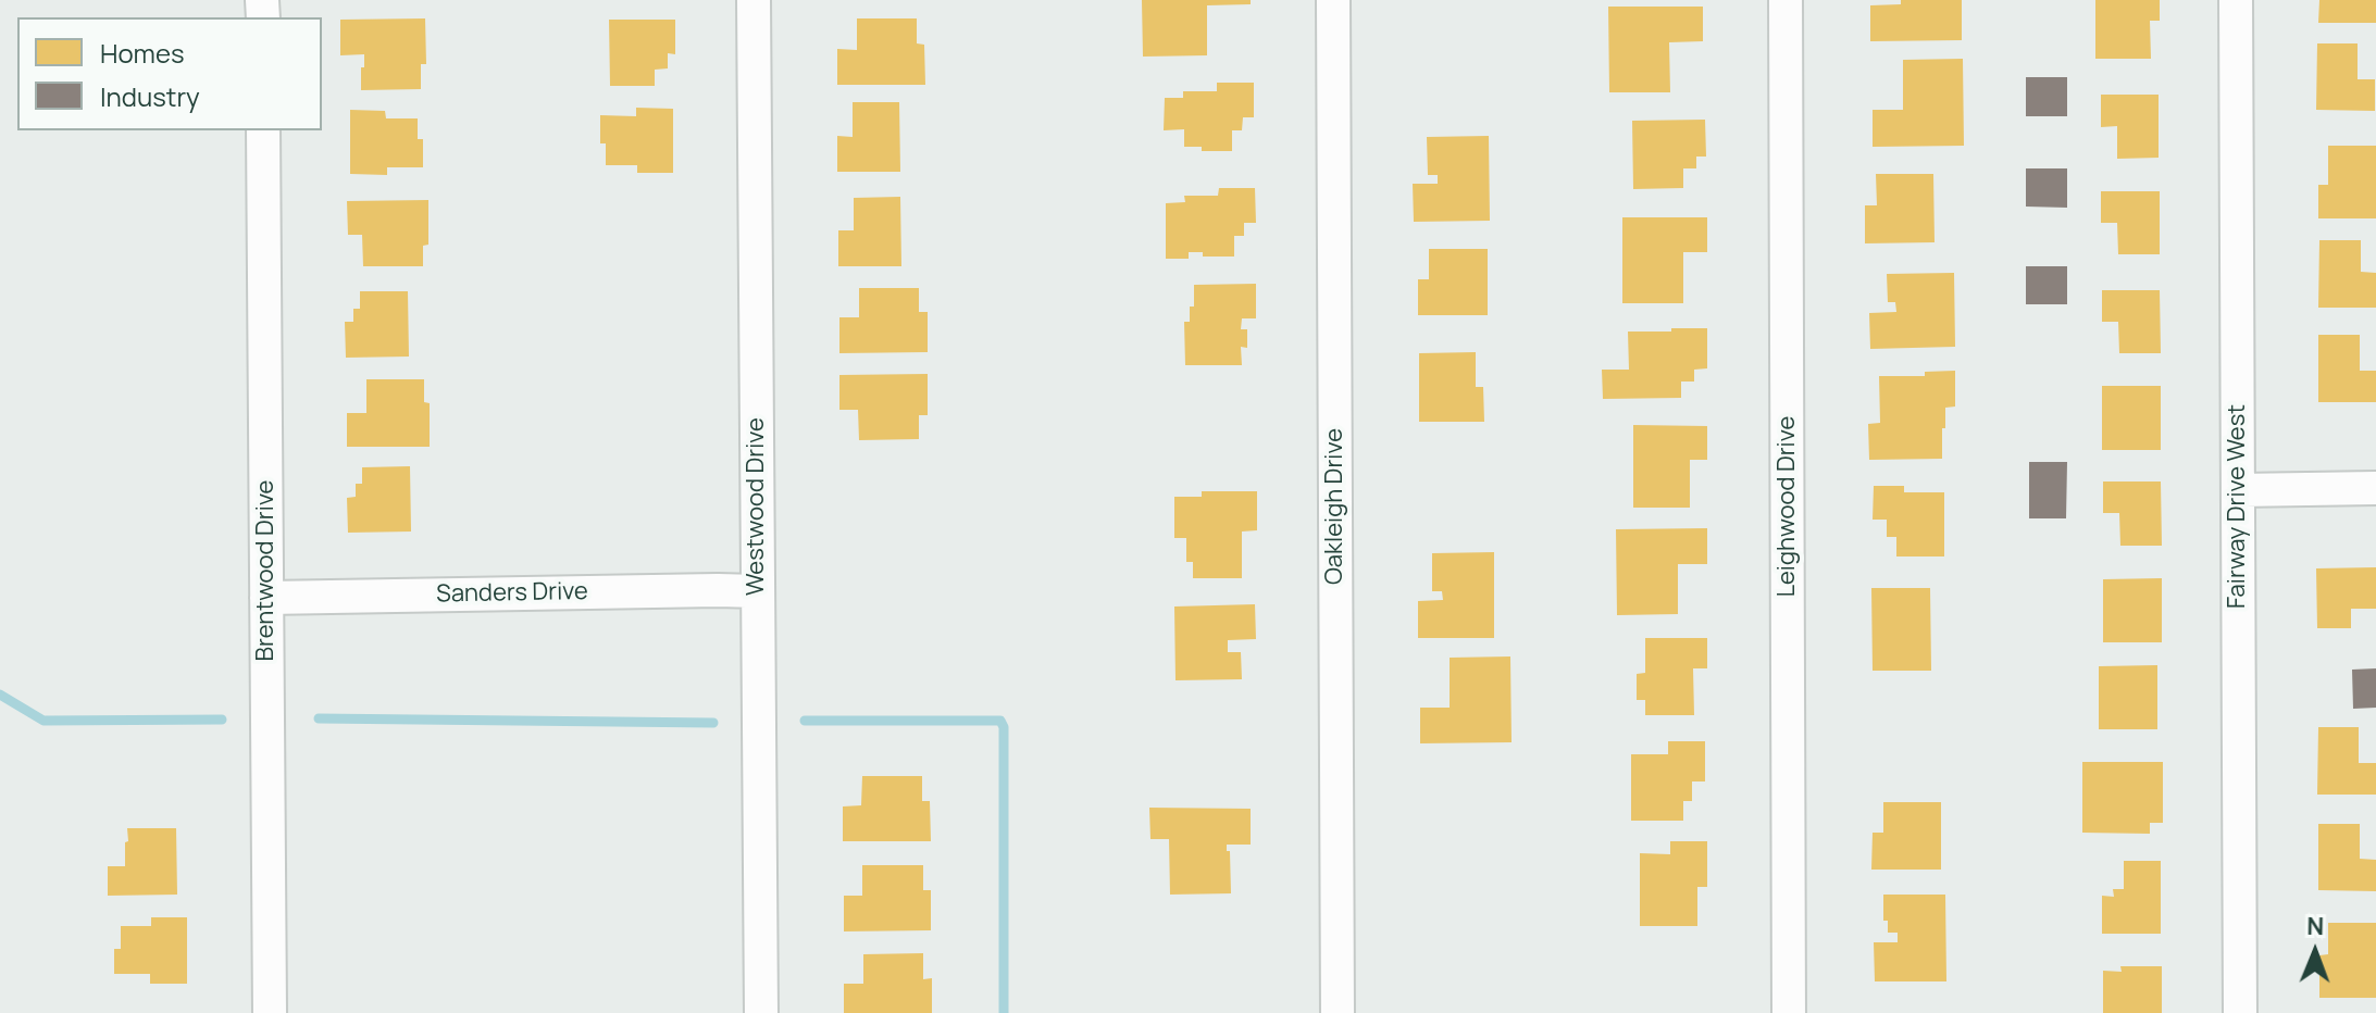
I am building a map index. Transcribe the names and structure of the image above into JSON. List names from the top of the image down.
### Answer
{
  "streets": {
    "street": [
      "Westwood Drive",
      "Oakleigh Drive",
      "Leighwood Drive",
      "Fairway Drive West",
      "Brentwood Drive",
      "Sanders Drive"
    ]
  },
  "crossings": [
    ["Westwood Drive", "Sanders Drive"],
    ["Brentwood Drive", "Sanders Drive"]
  ],
  "legend": ["Homes", "Industry"],
  "north": "top"
}
